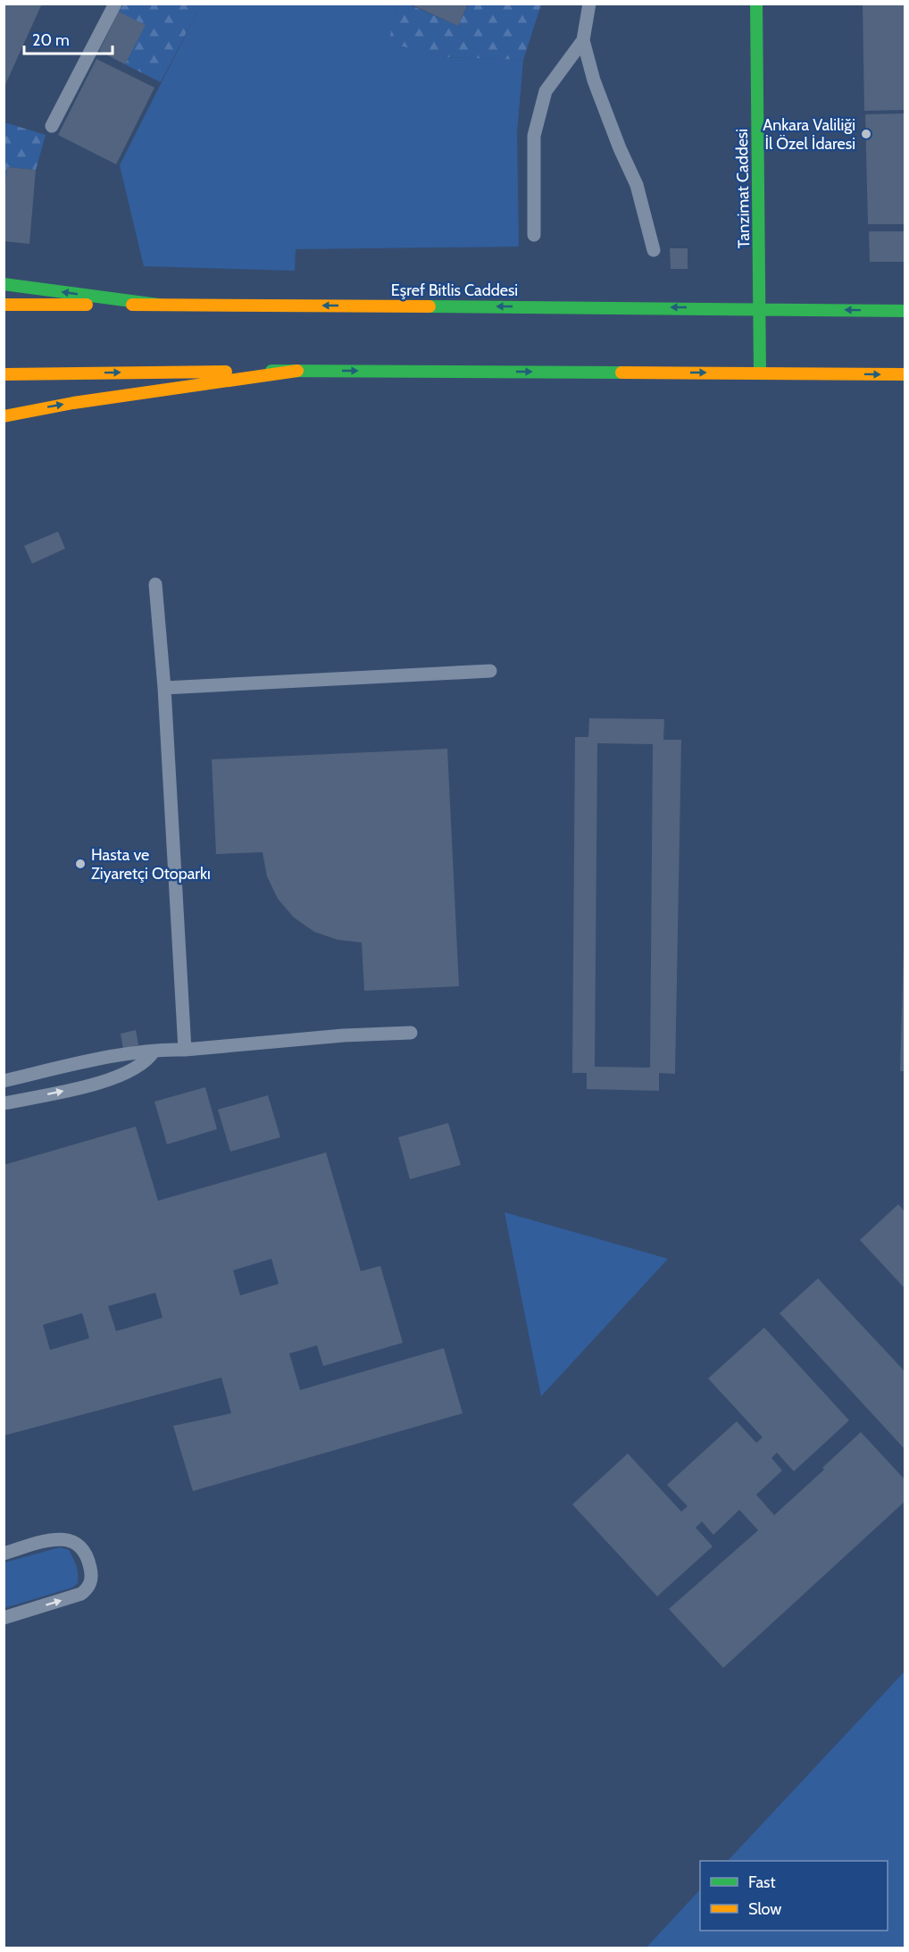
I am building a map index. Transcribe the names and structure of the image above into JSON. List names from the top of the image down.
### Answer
{
  "streets": {
    "main road": ["Tanzimat Caddesi", "Eşref Bitlis Caddesi"]
  },
  "crossings": [
    ["Tanzimat Caddesi", "Eşref Bitlis Caddesi"]
  ],
  "places": ["Ankara Valiliği İl Özel İdaresi", "Hasta ve Ziyaretçi Otoparkı"],
  "legend": ["Fast", "Slow"],
  "scale_bar": "20 m"
}
